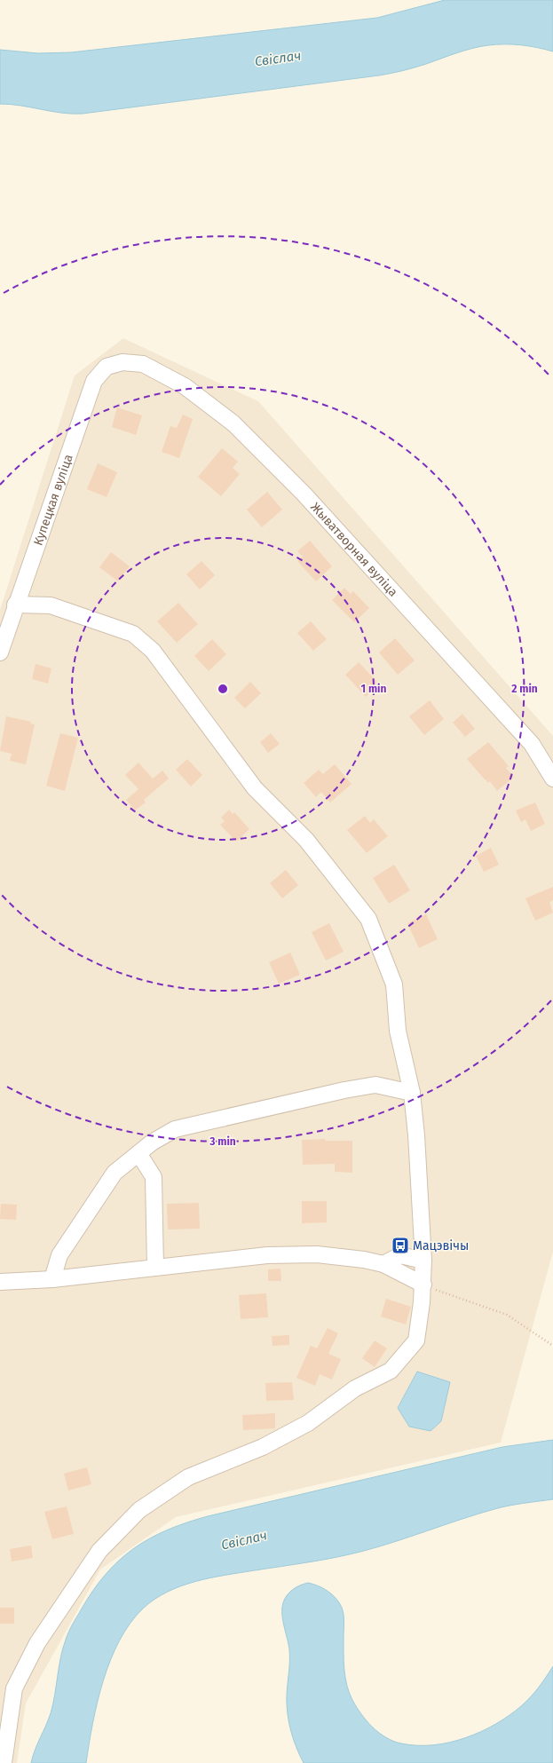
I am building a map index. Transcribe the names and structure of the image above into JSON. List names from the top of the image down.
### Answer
{
  "streets": {
    "street": ["Купецкая вуліца", "Жыватворная вуліца"]
  },
  "crossings": [
    ["Купецкая вуліца", "Жыватворная вуліца"]
  ],
  "water": ["Свіслач"],
  "places": {
    "bus stop": ["Мацэвічы"]
  },
  "rings": ["1 min", "2 min", "3 min"]
}
